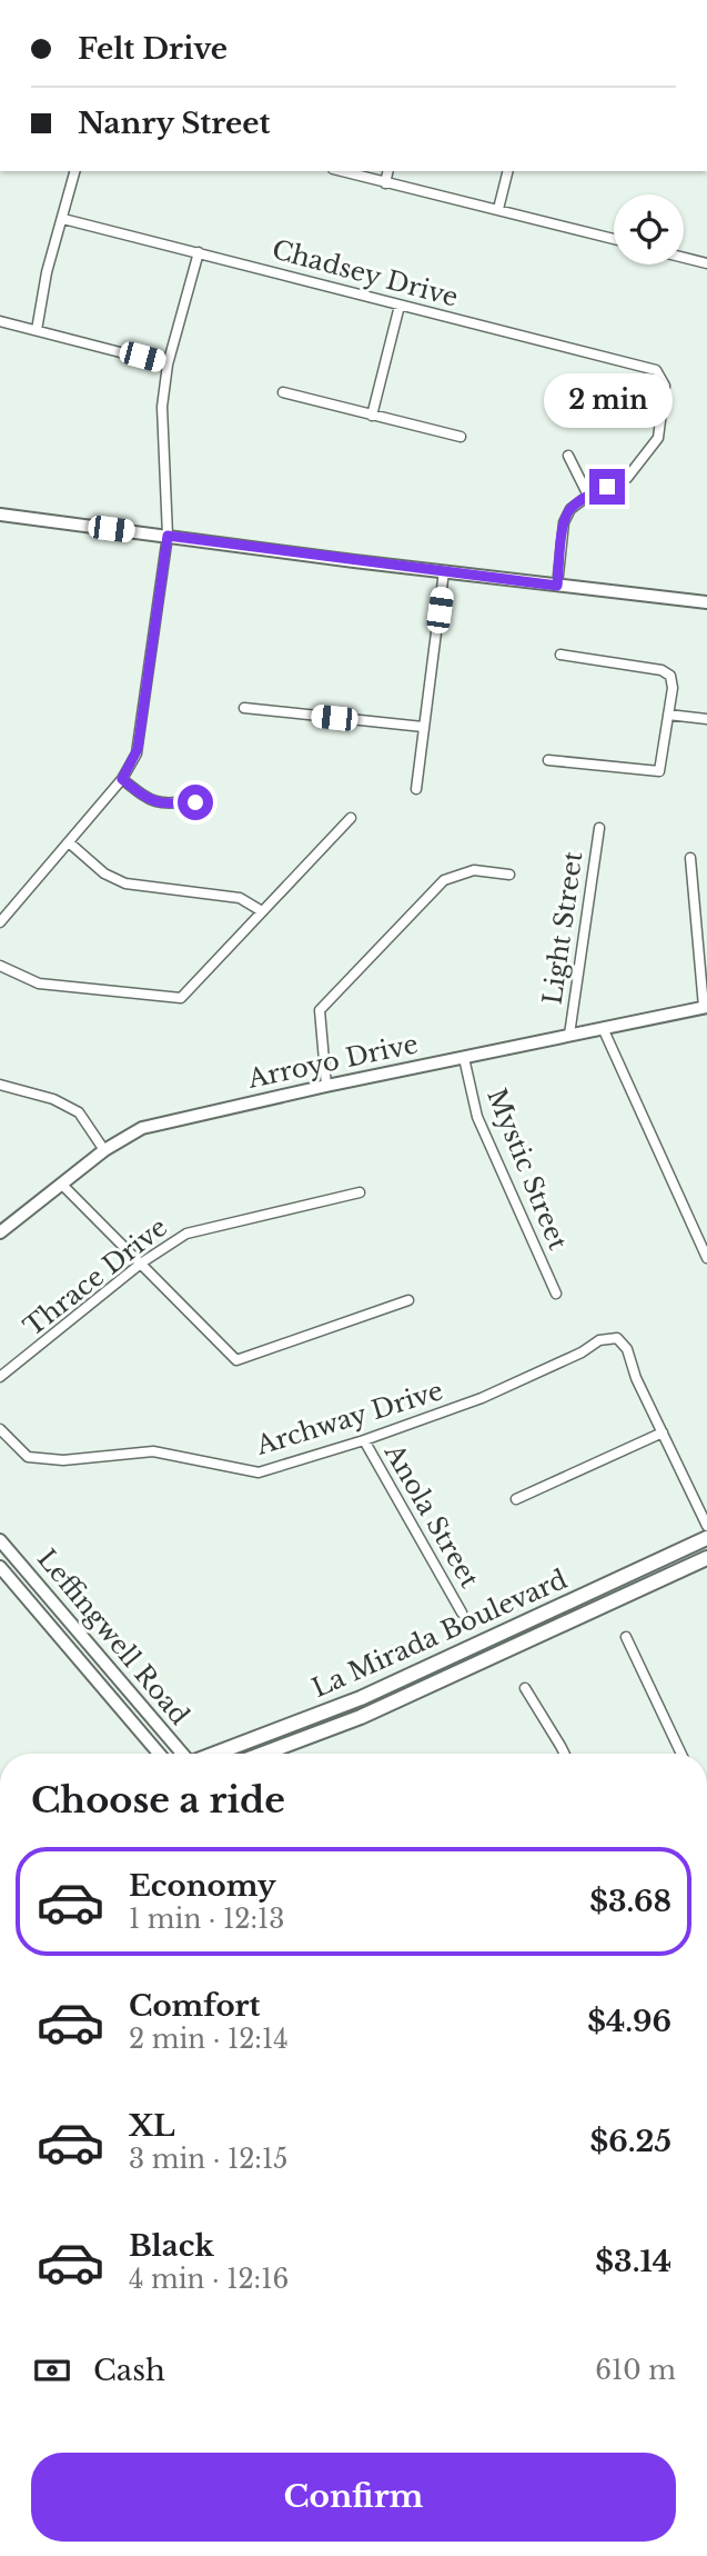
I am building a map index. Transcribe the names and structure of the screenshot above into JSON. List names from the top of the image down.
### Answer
{
  "streets": {
    "main road": ["Arroyo Drive", "La Mirada Boulevard", "Leffingwell Road"],
    "street": [
      "Chadsey Drive",
      "Light Street",
      "Mystic Street",
      "Thrace Drive",
      "Archway Drive",
      "Anola Street"
    ]
  },
  "crossings": [
    ["Light Street", "Arroyo Drive"],
    ["Arroyo Drive", "Mystic Street"],
    ["Archway Drive", "Anola Street"]
  ],
  "page": {
    "banner": ["Felt Drive", "Nanry Street"],
    "bubble": "2 min",
    "heading": "Choose a ride",
    "list": [
      {
        "name": "Economy",
        "note": "1 min · 12:13",
        "value": "$3.68"
      },
      {
        "name": "Comfort",
        "note": "2 min · 12:14",
        "value": "$4.96"
      },
      {
        "name": "XL",
        "note": "3 min · 12:15",
        "value": "$6.25"
      },
      {
        "name": "Black",
        "note": "4 min · 12:16",
        "value": "$3.14"
      }
    ],
    "pay": ["Cash", "610 m"],
    "buttons": "Confirm"
  }
}
